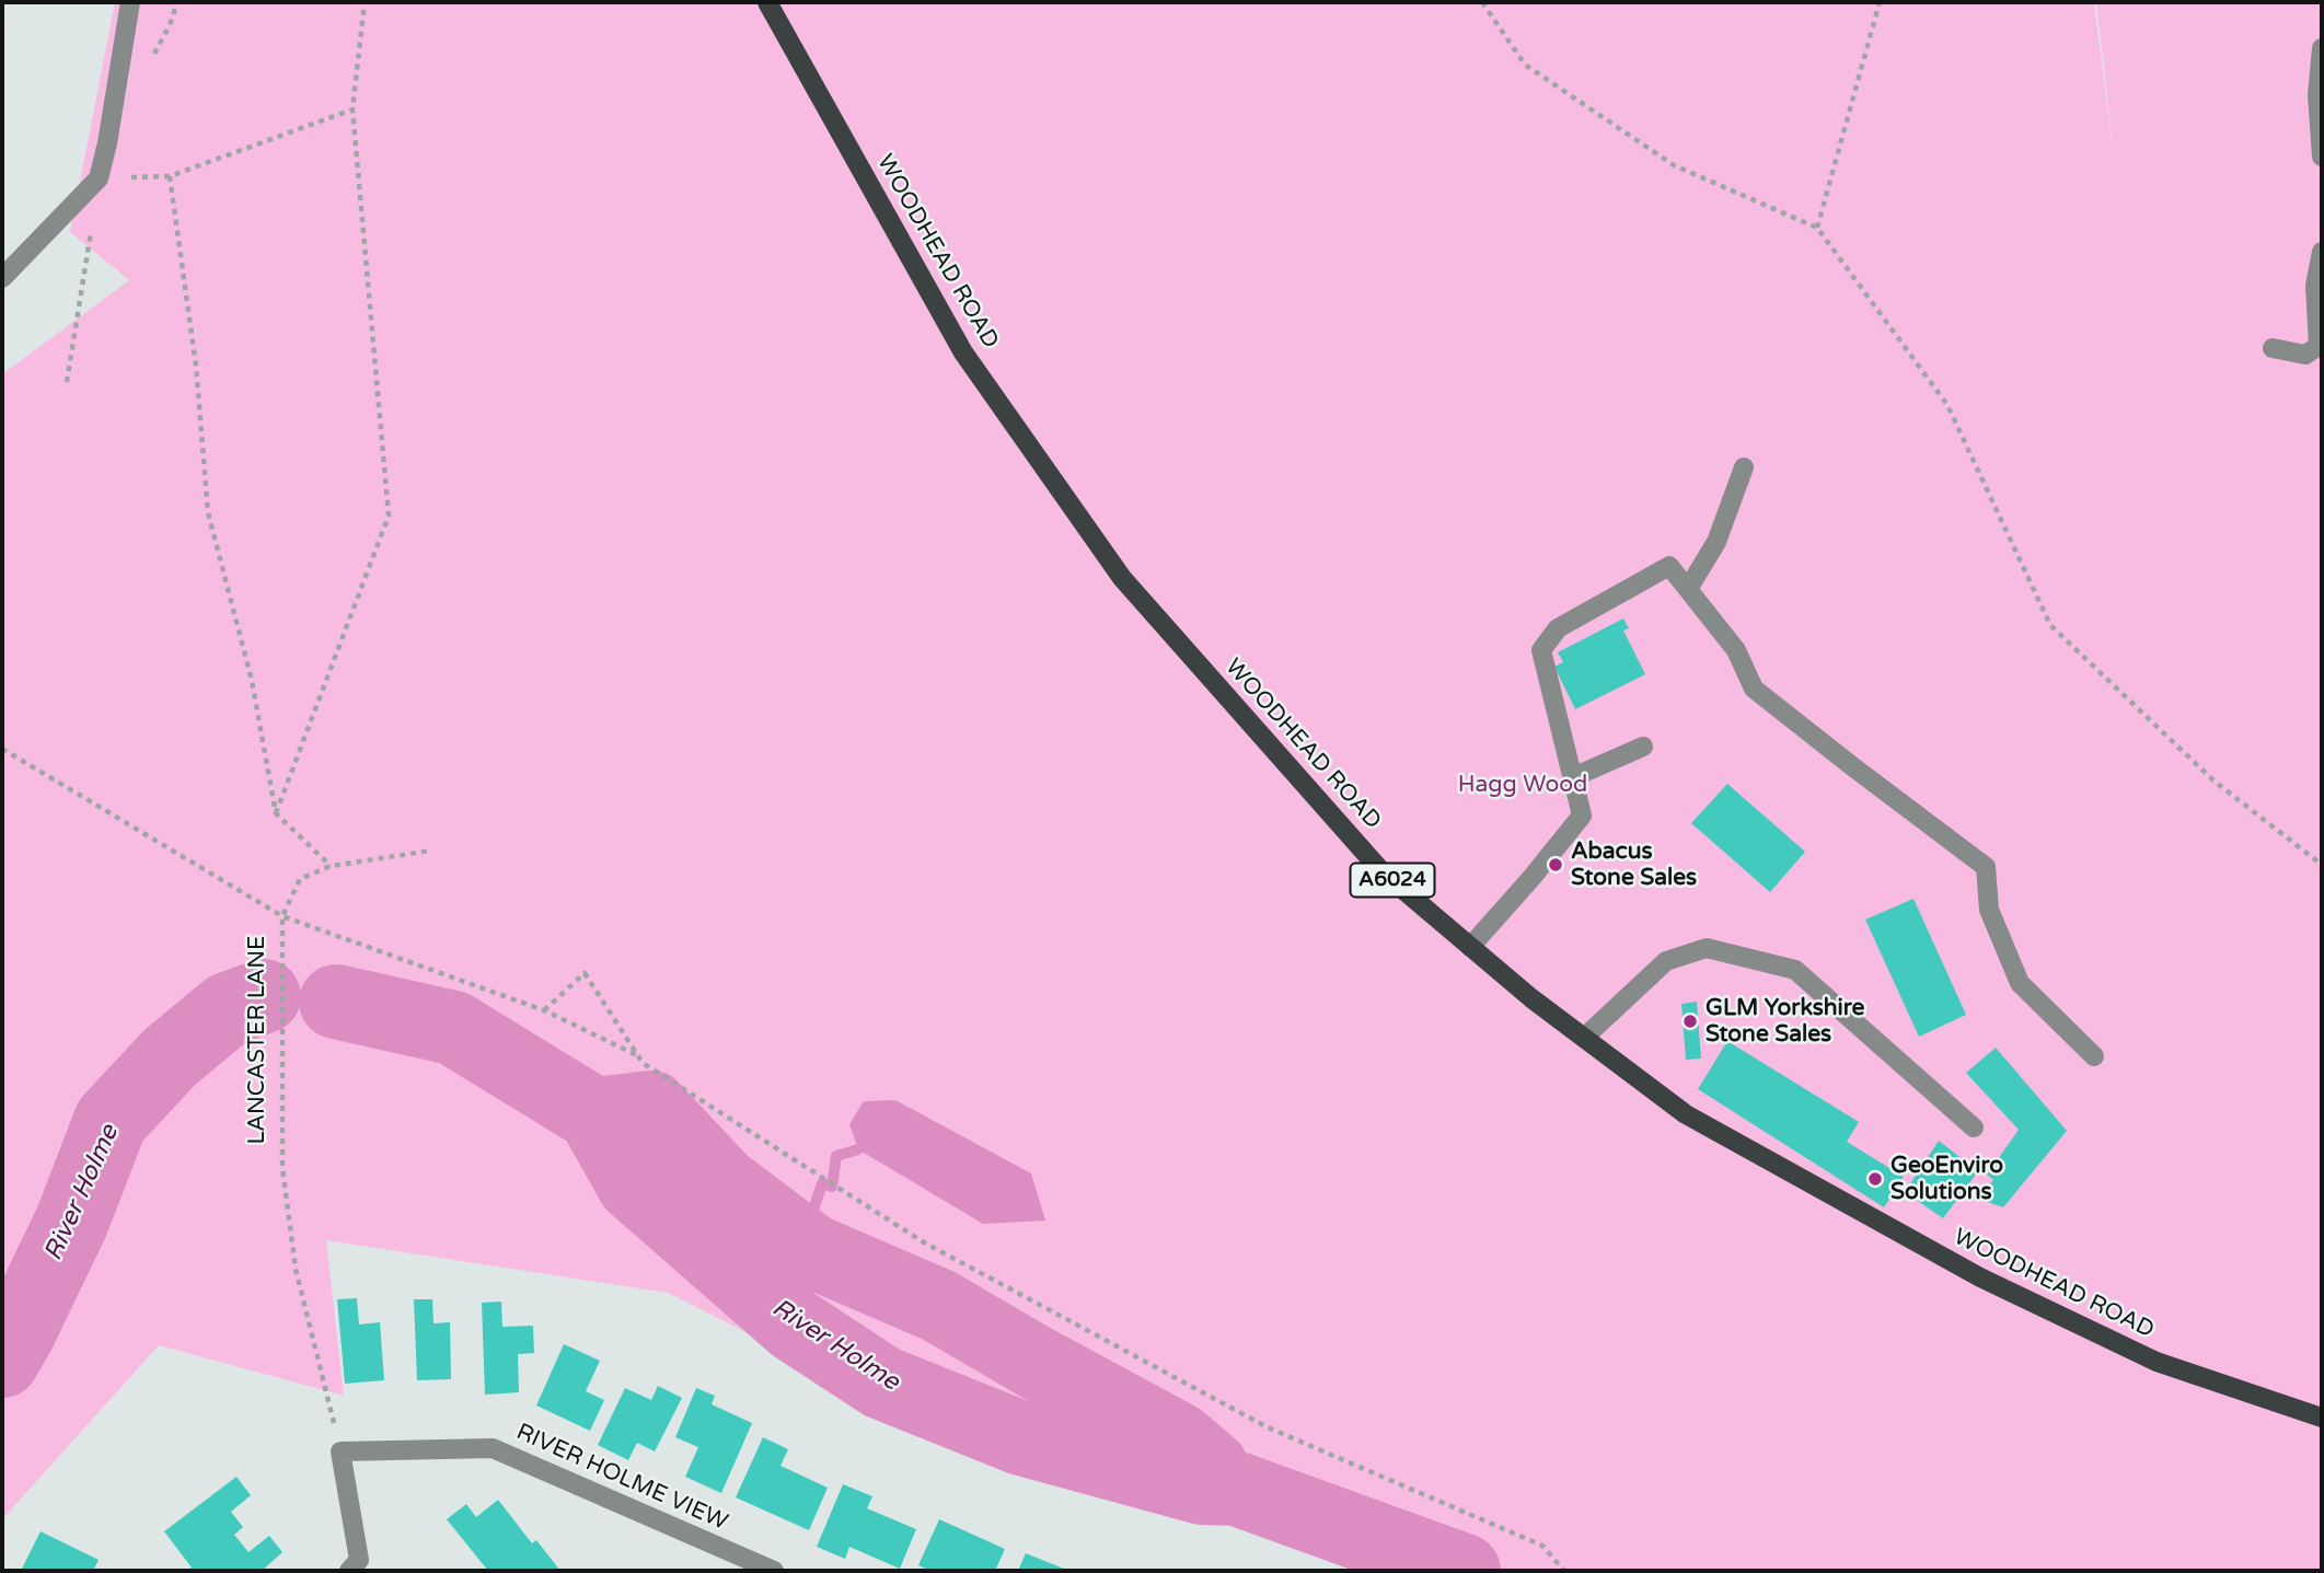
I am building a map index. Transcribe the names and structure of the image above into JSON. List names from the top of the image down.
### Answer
{
  "streets": {
    "main road": ["WOODHEAD ROAD", "A6024"],
    "street": ["RIVER HOLME VIEW"],
    "path": ["LANCASTER LANE"]
  },
  "crossings": [
    ["LANCASTER LANE", "RIVER HOLME VIEW"]
  ],
  "water": ["River Holme"],
  "parks": ["Hagg Wood"],
  "places": ["Abacus Stone Sales", "GLM Yorkshire Stone Sales", "GeoEnviro Solutions"]
}
